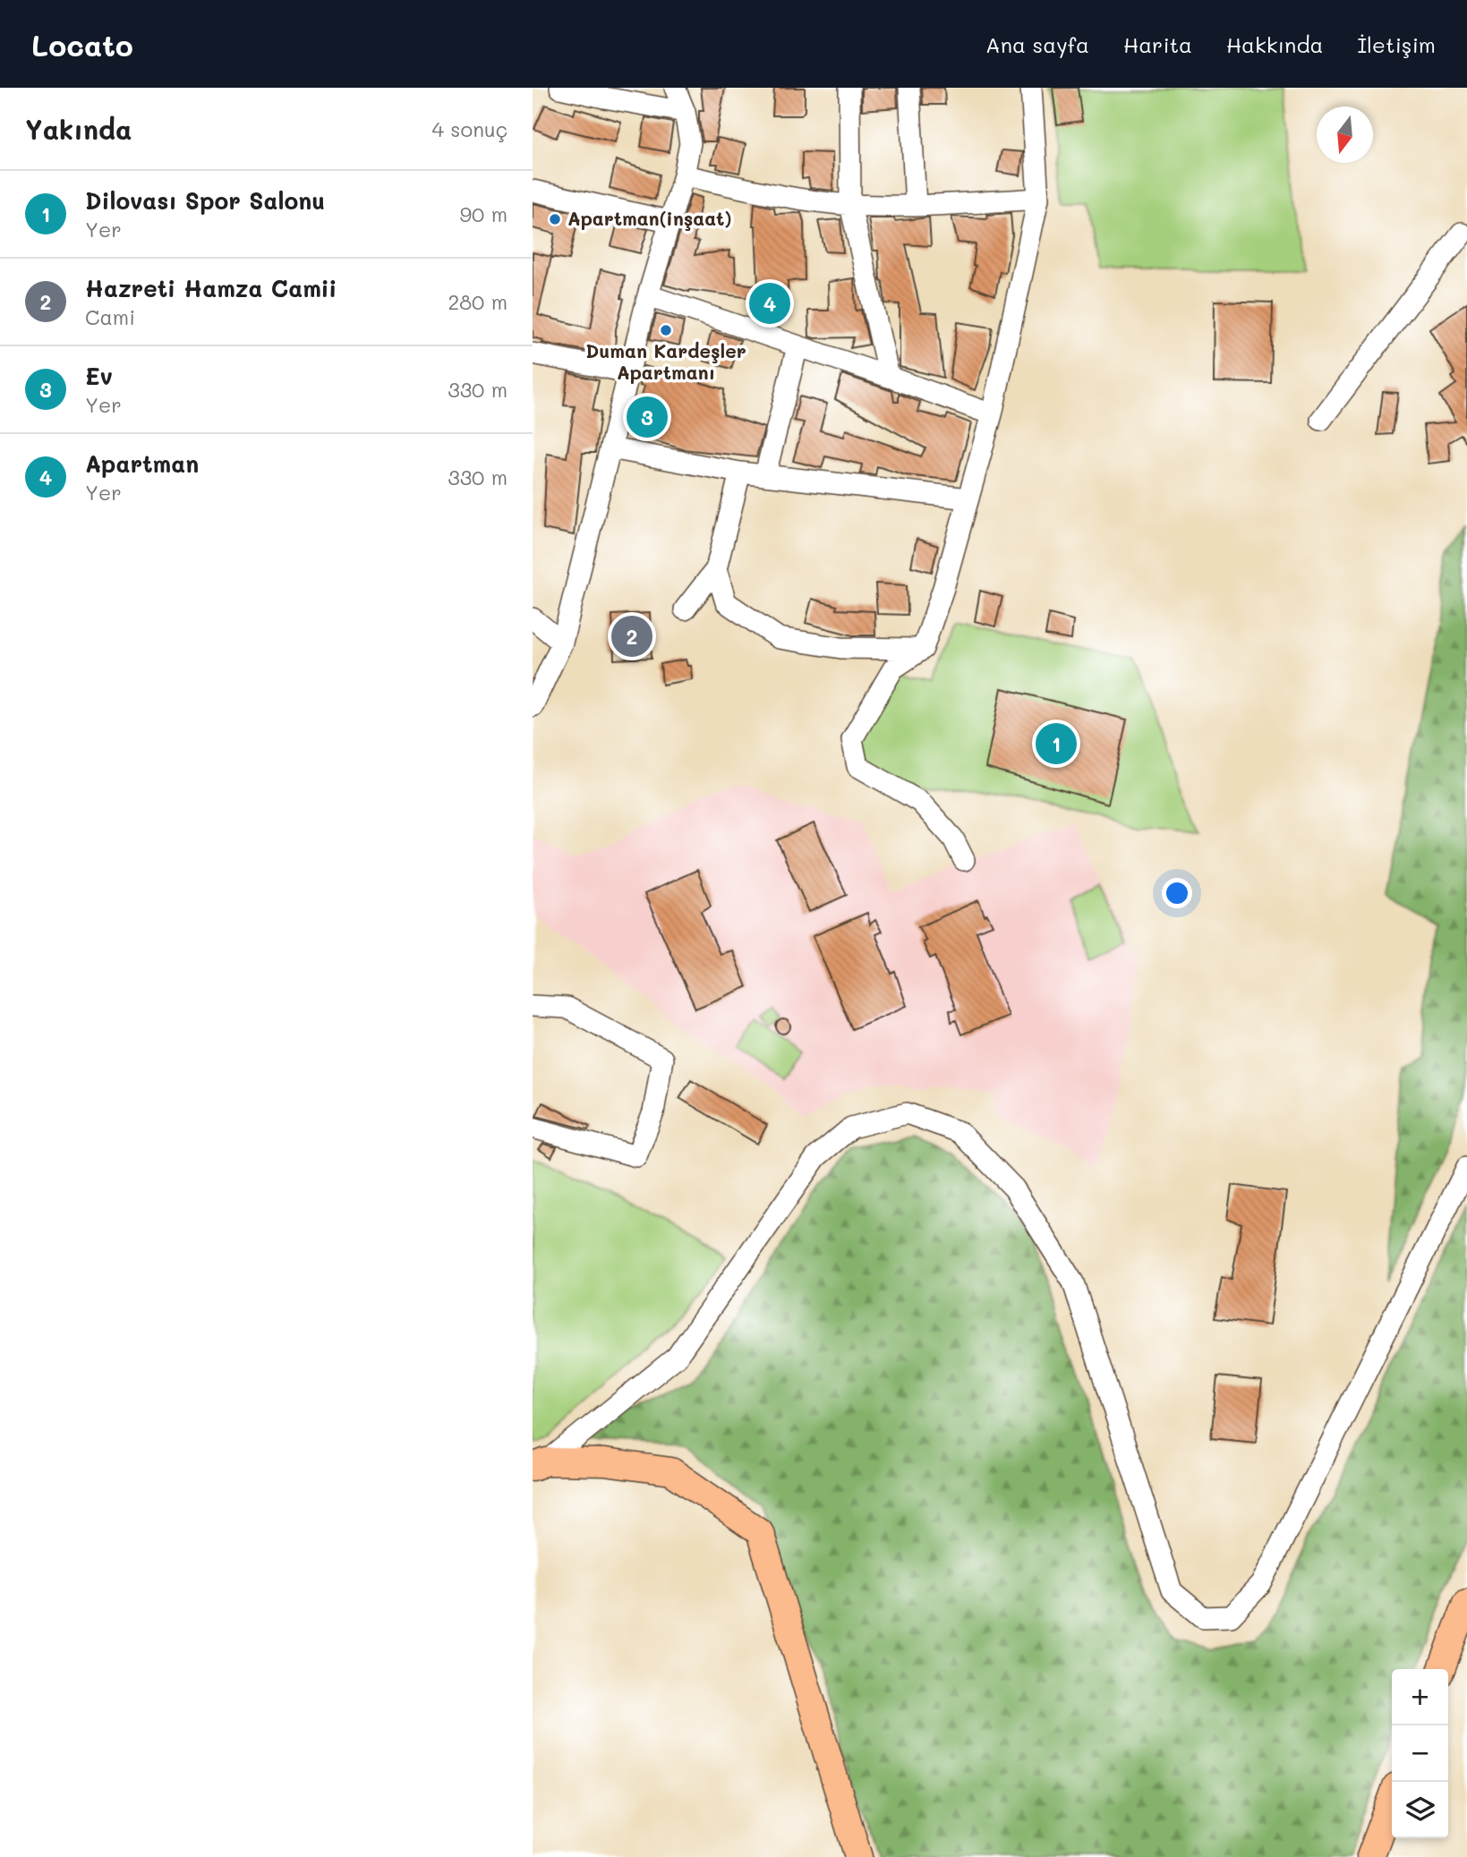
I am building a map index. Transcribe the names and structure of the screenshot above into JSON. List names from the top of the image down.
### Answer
{
  "places": ["Apartman(inşaat)", "Duman Kardeşler Apartmanı"],
  "north": "bottom",
  "page": {
    "header": "Locato",
    "nav": [
      "Ana sayfa",
      "Harita",
      "Hakkında",
      "İletişim"
    ],
    "heading": ["Yakında", "4 sonuç"],
    "list": [
      {
        "mark": "1",
        "name": "Dilovası Spor Salonu",
        "note": "Yer",
        "value": "90 m"
      },
      {
        "mark": "2",
        "name": "Hazreti Hamza Camii",
        "note": "Cami",
        "value": "280 m"
      },
      {
        "mark": "3",
        "name": "Ev",
        "note": "Yer",
        "value": "330 m"
      },
      {
        "mark": "4",
        "name": "Apartman",
        "note": "Yer",
        "value": "330 m"
      }
    ],
    "pins": [
      "4",
      "3",
      "2",
      "1"
    ],
    "map_buttons": ["+", "−"]
  }
}
